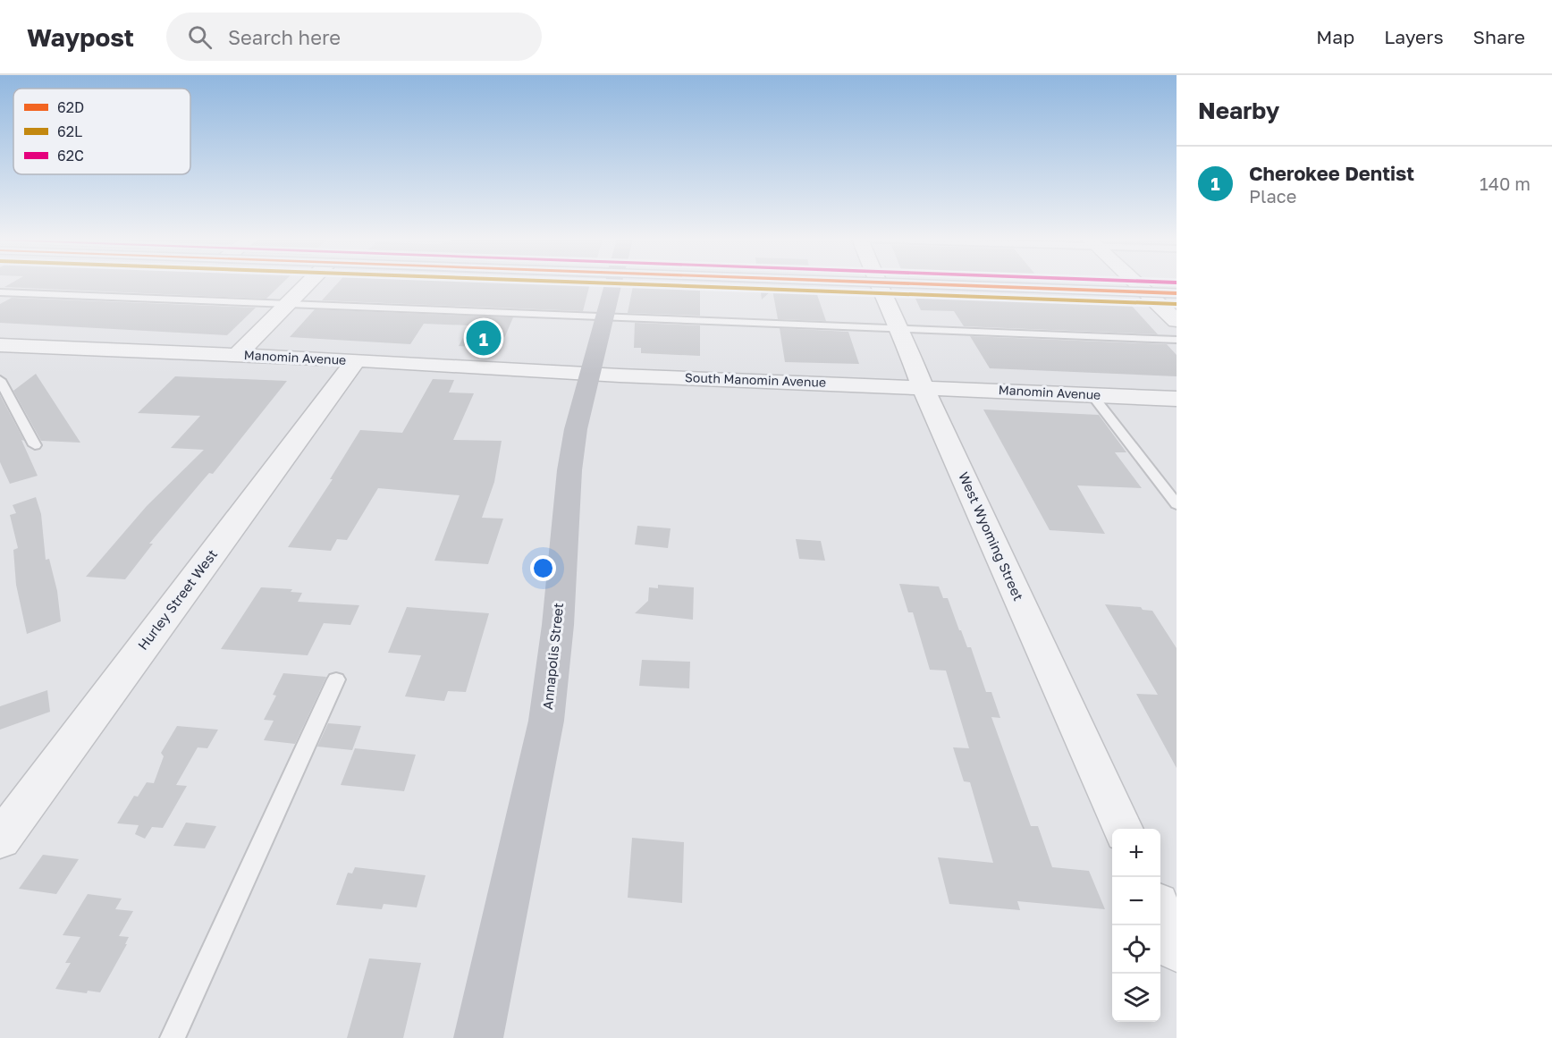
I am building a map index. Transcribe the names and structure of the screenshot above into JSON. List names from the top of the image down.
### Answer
{
  "streets": {
    "main road": ["Annapolis Street"],
    "street": [
      "Manomin Avenue",
      "South Manomin Avenue",
      "West Wyoming Street",
      "Hurley Street West"
    ]
  },
  "crossings": [
    ["Manomin Avenue", "South Manomin Avenue"],
    ["Manomin Avenue", "West Wyoming Street"],
    ["Manomin Avenue", "Hurley Street West"],
    ["Manomin Avenue", "Annapolis Street"],
    ["South Manomin Avenue", "West Wyoming Street"],
    ["South Manomin Avenue", "Annapolis Street"]
  ],
  "lines": ["transit line 62D", "transit line 62L"],
  "legend": ["62D", "62L", "62C"],
  "page": {
    "header": "Waypost",
    "search": "Search here",
    "nav": ["Map", "Layers", "Share"],
    "heading": "Nearby",
    "list": [
      {
        "mark": "1",
        "name": "Cherokee Dentist",
        "note": "Place",
        "value": "140 m"
      }
    ],
    "pins": "1",
    "map_buttons": ["+", "−"]
  }
}
